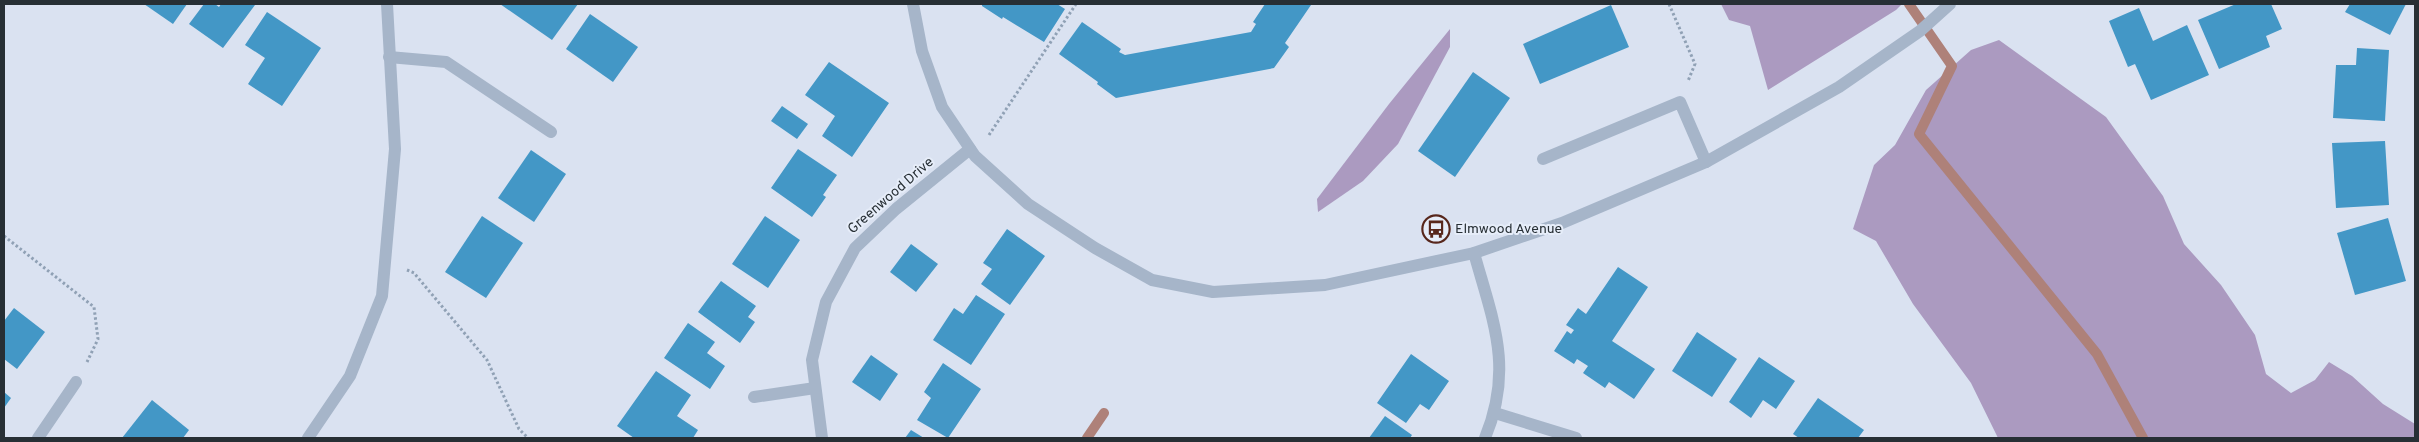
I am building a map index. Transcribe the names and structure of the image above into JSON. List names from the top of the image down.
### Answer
{
  "streets": {
    "street": ["Greenwood Drive"]
  },
  "places": {
    "bus stop": ["Elmwood Avenue"]
  }
}
